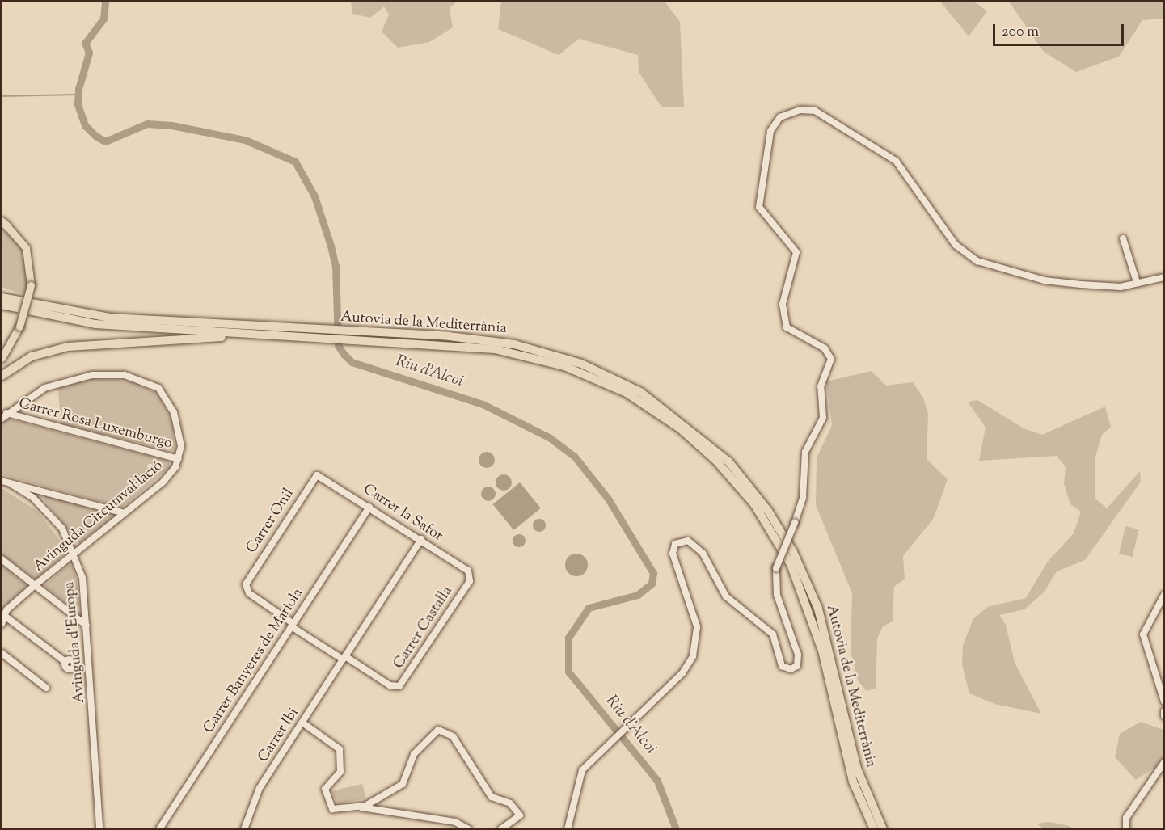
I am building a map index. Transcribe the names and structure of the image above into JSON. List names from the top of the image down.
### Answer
{
  "streets": {
    "highway": ["Autovia de la Mediterrània"],
    "street": [
      "Carrer Rosa Luxemburgo",
      "Carrer la Safor",
      "Avinguda Circumval·lació",
      "Carrer Onil",
      "Carrer Castalla",
      "Avinguda d'Europa",
      "Carrer Banyeres de Mariola",
      "Carrer Ibi"
    ]
  },
  "crossings": [
    ["Carrer Rosa Luxemburgo", "Avinguda Circumval·lació"],
    ["Carrer la Safor", "Carrer Onil"],
    ["Carrer la Safor", "Carrer Castalla"],
    ["Carrer la Safor", "Carrer Banyeres de Mariola"],
    ["Carrer la Safor", "Carrer Ibi"],
    ["Avinguda Circumval·lació", "Avinguda d'Europa"],
    ["Carrer Onil", "Carrer Banyeres de Mariola"],
    ["Carrer Castalla", "Carrer Ibi"]
  ],
  "water": ["Riu d'Alcoi"],
  "scale_bar": "200 m"
}
